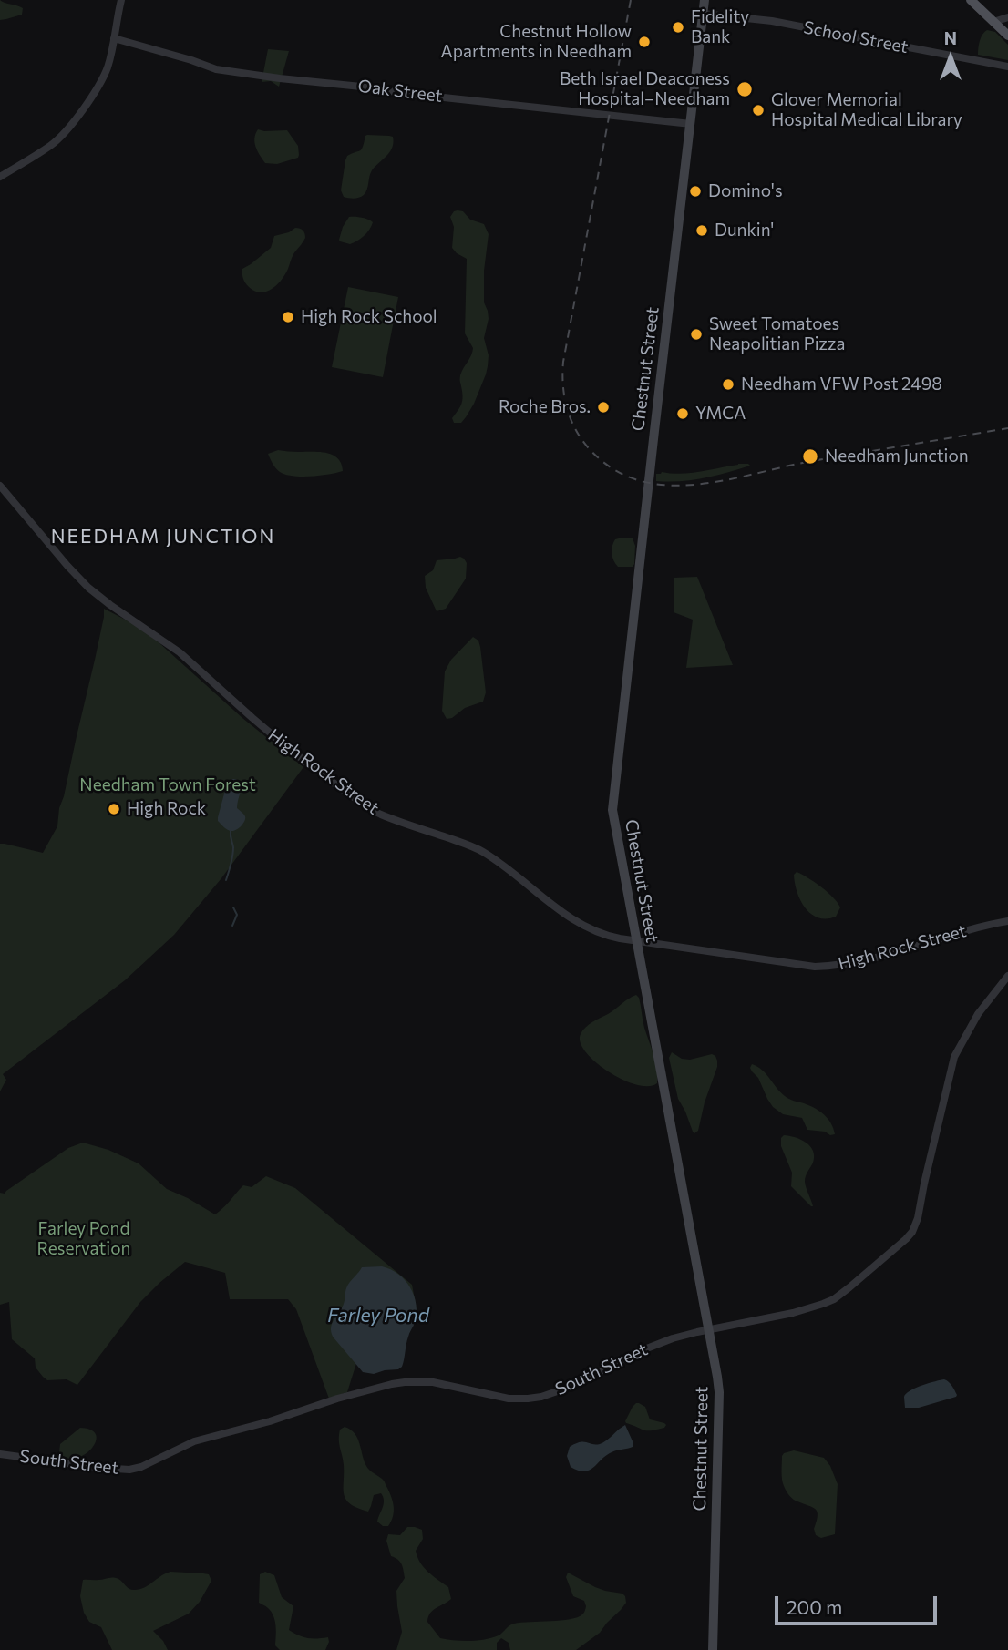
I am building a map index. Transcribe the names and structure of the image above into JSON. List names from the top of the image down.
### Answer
{
  "streets": {
    "main road": ["Chestnut Street"],
    "street": [
      "School Street",
      "Oak Street",
      "High Rock Street",
      "South Street"
    ]
  },
  "crossings": [
    ["School Street", "Chestnut Street"],
    ["Oak Street", "Chestnut Street"],
    ["Chestnut Street", "High Rock Street"],
    ["Chestnut Street", "South Street"]
  ],
  "districts": ["NEEDHAM JUNCTION"],
  "water": ["Farley Pond"],
  "parks": ["Needham Town Forest", "Farley Pond Reservation"],
  "places": [
    "Fidelity Bank",
    "Chestnut Hollow Apartments in Needham",
    "Beth Israel Deaconess Hospital–Needham",
    "Glover Memorial Hospital Medical Library",
    "Domino's",
    "Dunkin'",
    "High Rock School",
    "Sweet Tomatoes Neapolitian Pizza",
    "Needham VFW Post 2498",
    "Roche Bros.",
    "YMCA",
    "Needham Junction",
    "High Rock"
  ],
  "scale_bar": "200 m",
  "north": "top"
}
